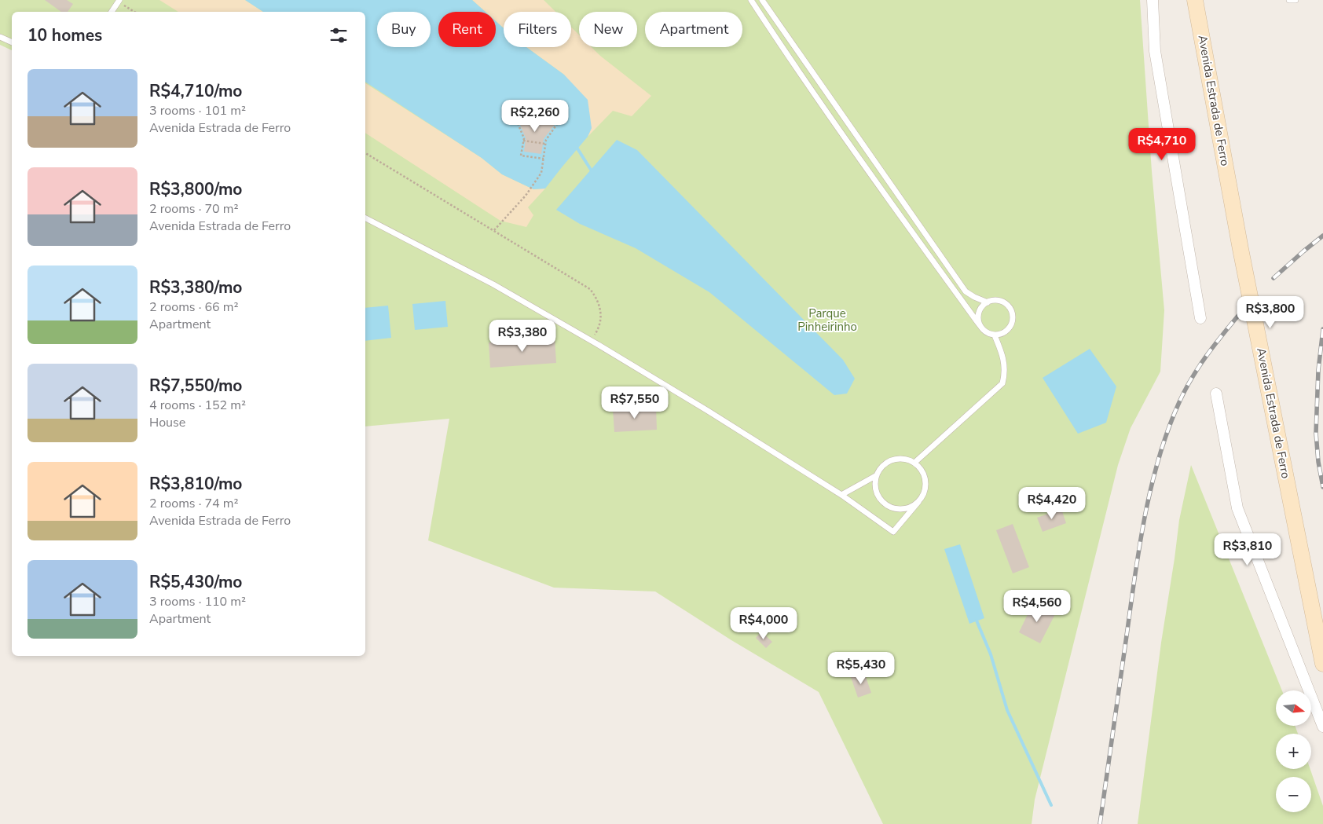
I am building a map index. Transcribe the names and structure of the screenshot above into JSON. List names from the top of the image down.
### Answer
{
  "streets": {
    "main road": ["Avenida Estrada de Ferro"]
  },
  "parks": ["Parque Pinheirinho"],
  "north": "right",
  "page": {
    "chip": [
      "Buy",
      "Rent",
      "Filters",
      "New",
      "Apartment"
    ],
    "heading": "10 homes",
    "list": [
      {
        "name": "R$4,710/mo",
        "note": "3 rooms · 101 m² · Avenida Estrada de Ferro"
      },
      {
        "name": "R$3,800/mo",
        "note": "2 rooms · 70 m² · Avenida Estrada de Ferro"
      },
      {
        "name": "R$3,380/mo",
        "note": "2 rooms · 66 m² · Apartment"
      },
      {
        "name": "R$7,550/mo",
        "note": "4 rooms · 152 m² · House"
      },
      {
        "name": "R$3,810/mo",
        "note": "2 rooms · 74 m² · Avenida Estrada de Ferro"
      },
      {
        "name": "R$5,430/mo",
        "note": "3 rooms · 110 m² · Apartment"
      }
    ],
    "price": [
      "R$2,260",
      "R$4,710",
      "R$3,800",
      "R$3,380",
      "R$7,550",
      "R$4,420",
      "R$3,810",
      "R$4,560",
      "R$4,000",
      "R$5,430"
    ],
    "map_buttons": ["+", "−"]
  }
}
